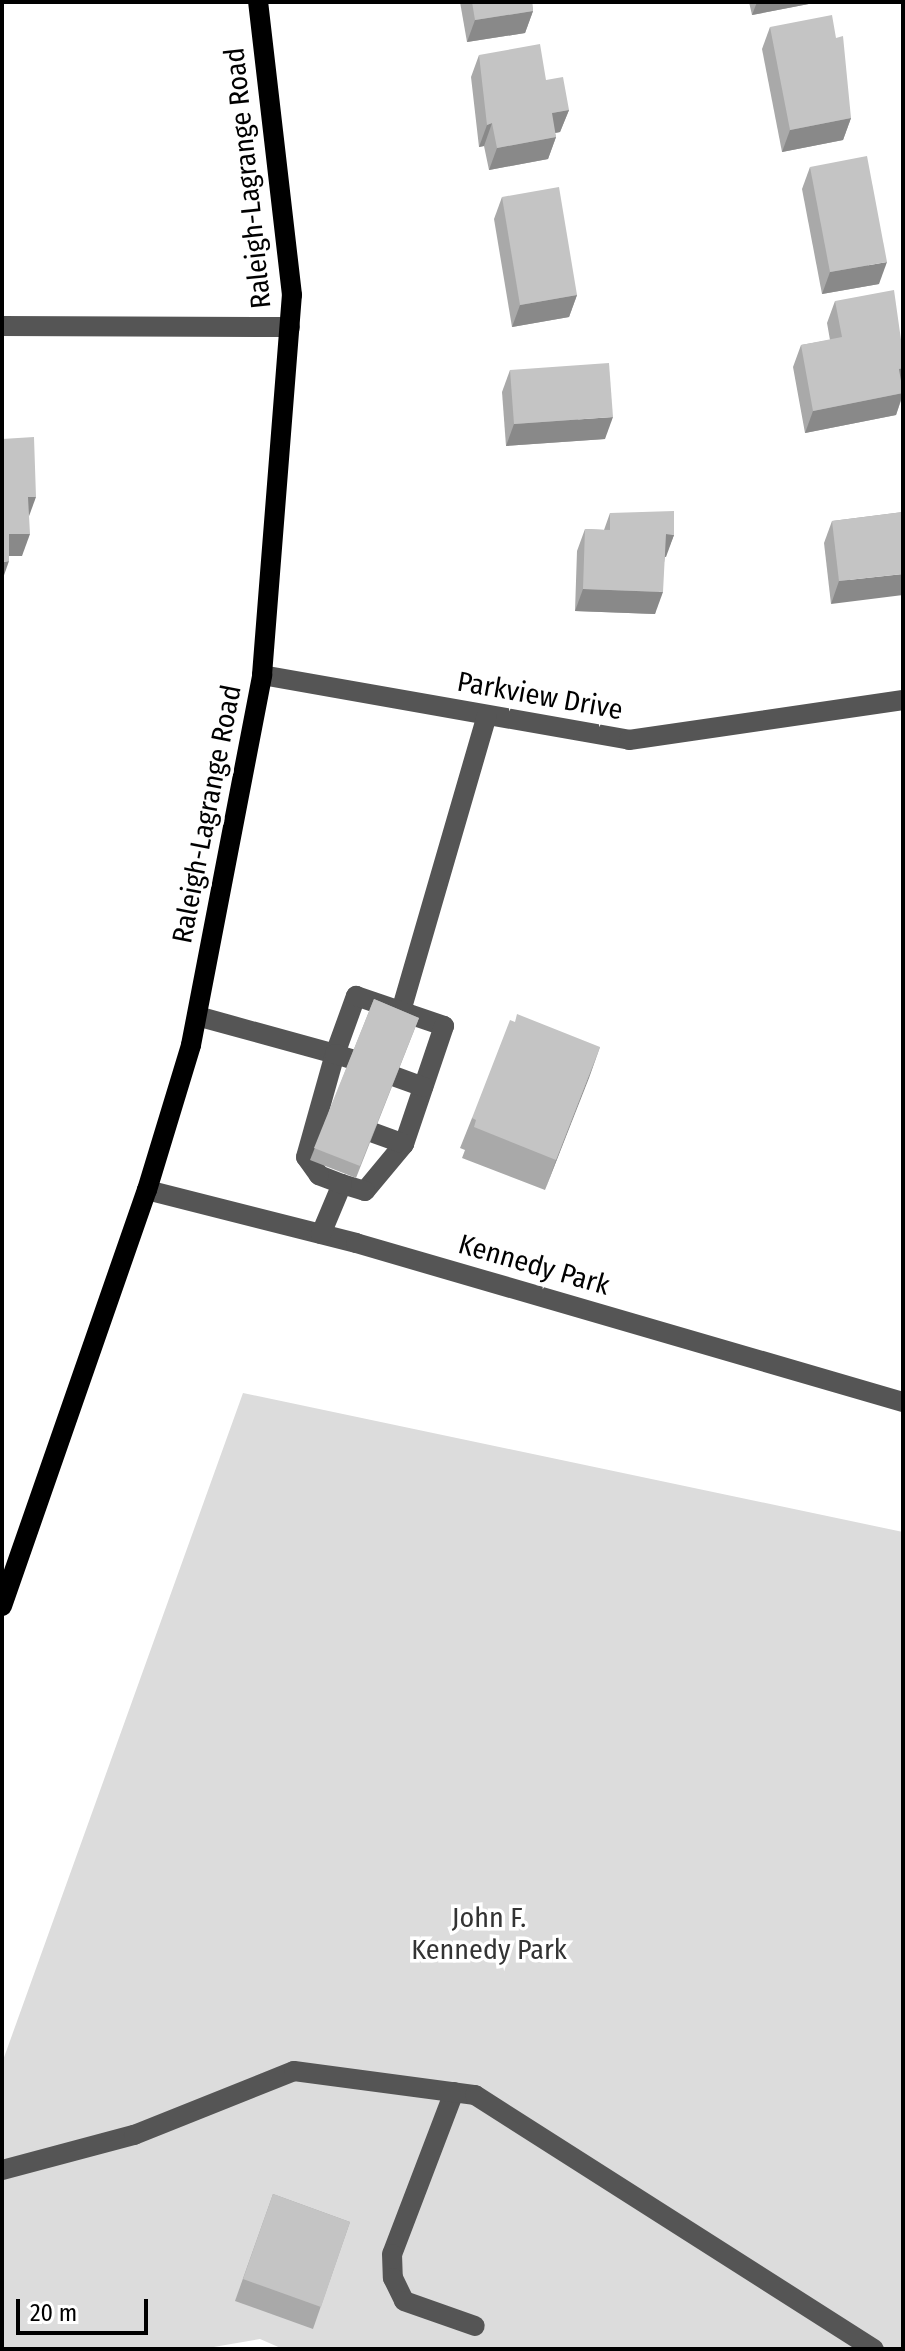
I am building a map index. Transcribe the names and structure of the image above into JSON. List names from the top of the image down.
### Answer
{
  "streets": {
    "main road": ["Raleigh-Lagrange Road"],
    "street": ["Parkview Drive", "Kennedy Park"]
  },
  "crossings": [
    ["Raleigh-Lagrange Road", "Parkview Drive"],
    ["Raleigh-Lagrange Road", "Kennedy Park"]
  ],
  "parks": ["John F. Kennedy Park"],
  "scale_bar": "20 m"
}
